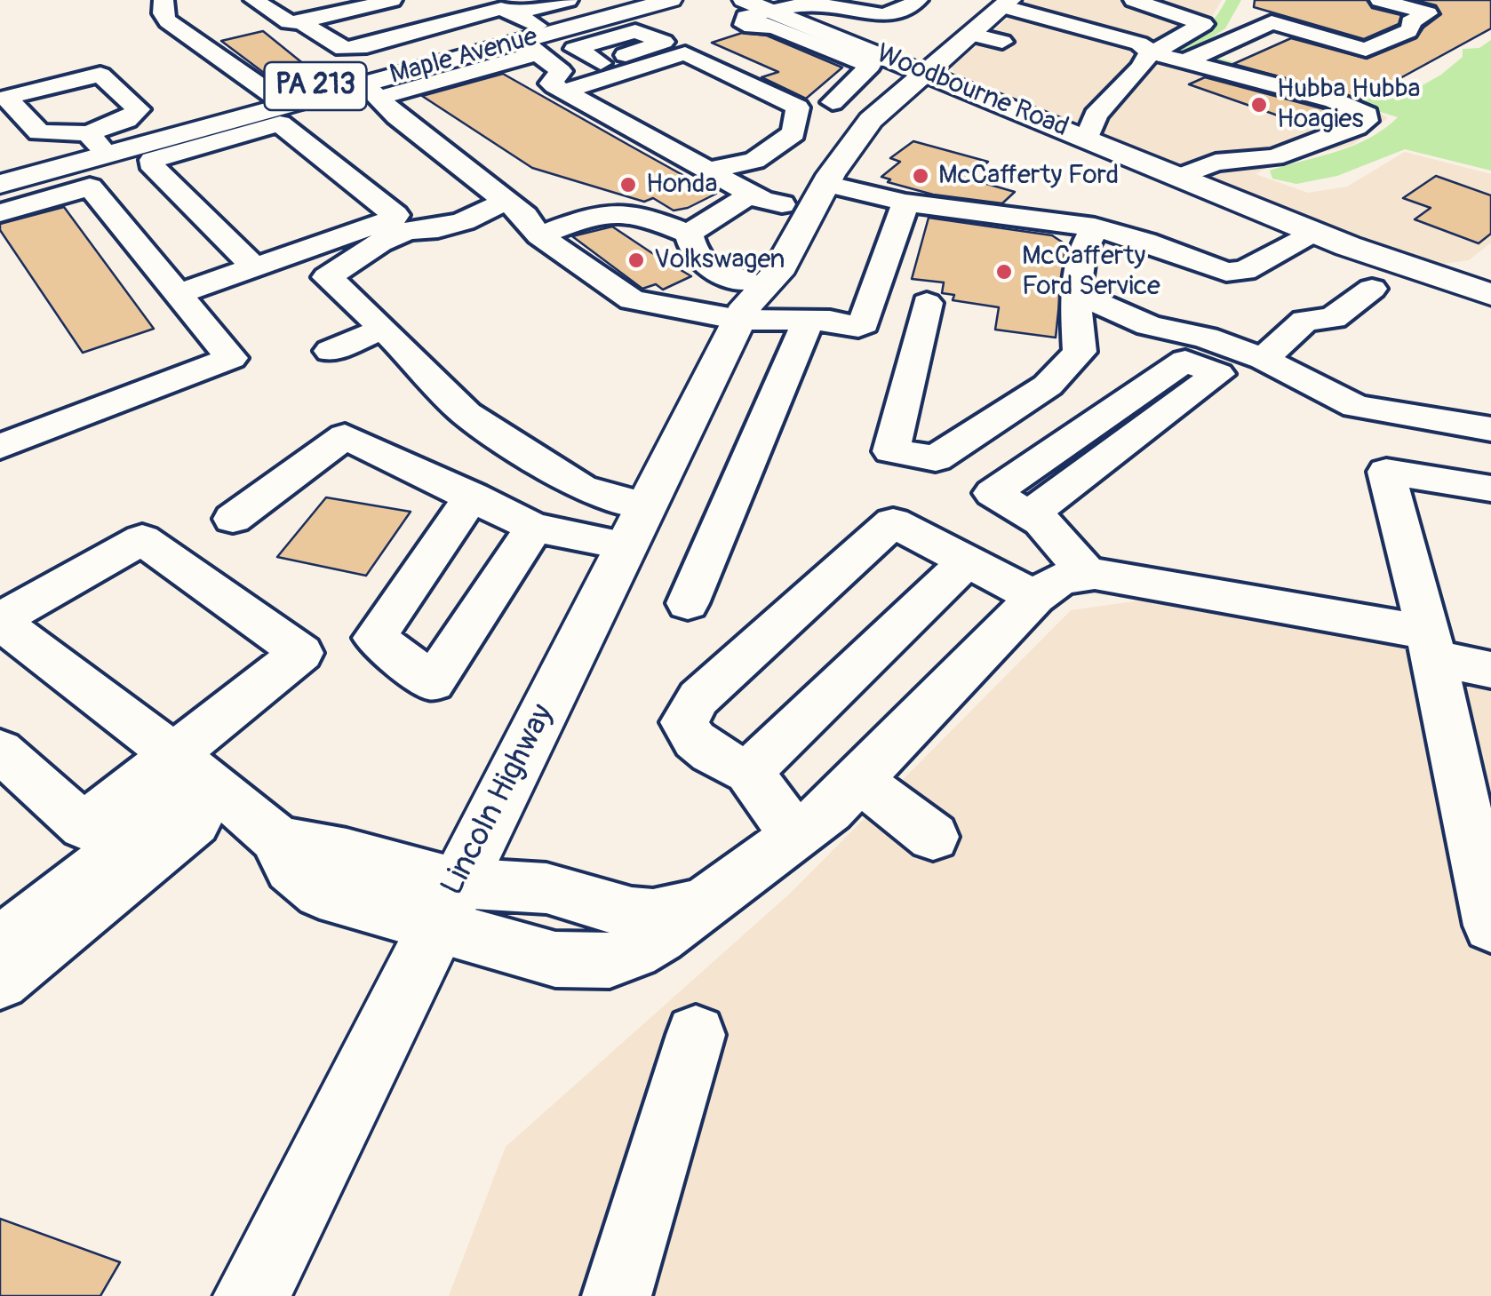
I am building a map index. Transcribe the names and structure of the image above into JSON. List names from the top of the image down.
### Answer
{
  "streets": {
    "main road": [
      "Maple Avenue",
      "PA 213",
      "Woodbourne Road",
      "Lincoln Highway"
    ]
  },
  "crossings": [
    ["Woodbourne Road", "Lincoln Highway"]
  ],
  "places": [
    "Hubba Hubba Hoagies",
    "McCafferty Ford",
    "Honda",
    "Volkswagen",
    "McCafferty Ford Service"
  ]
}
